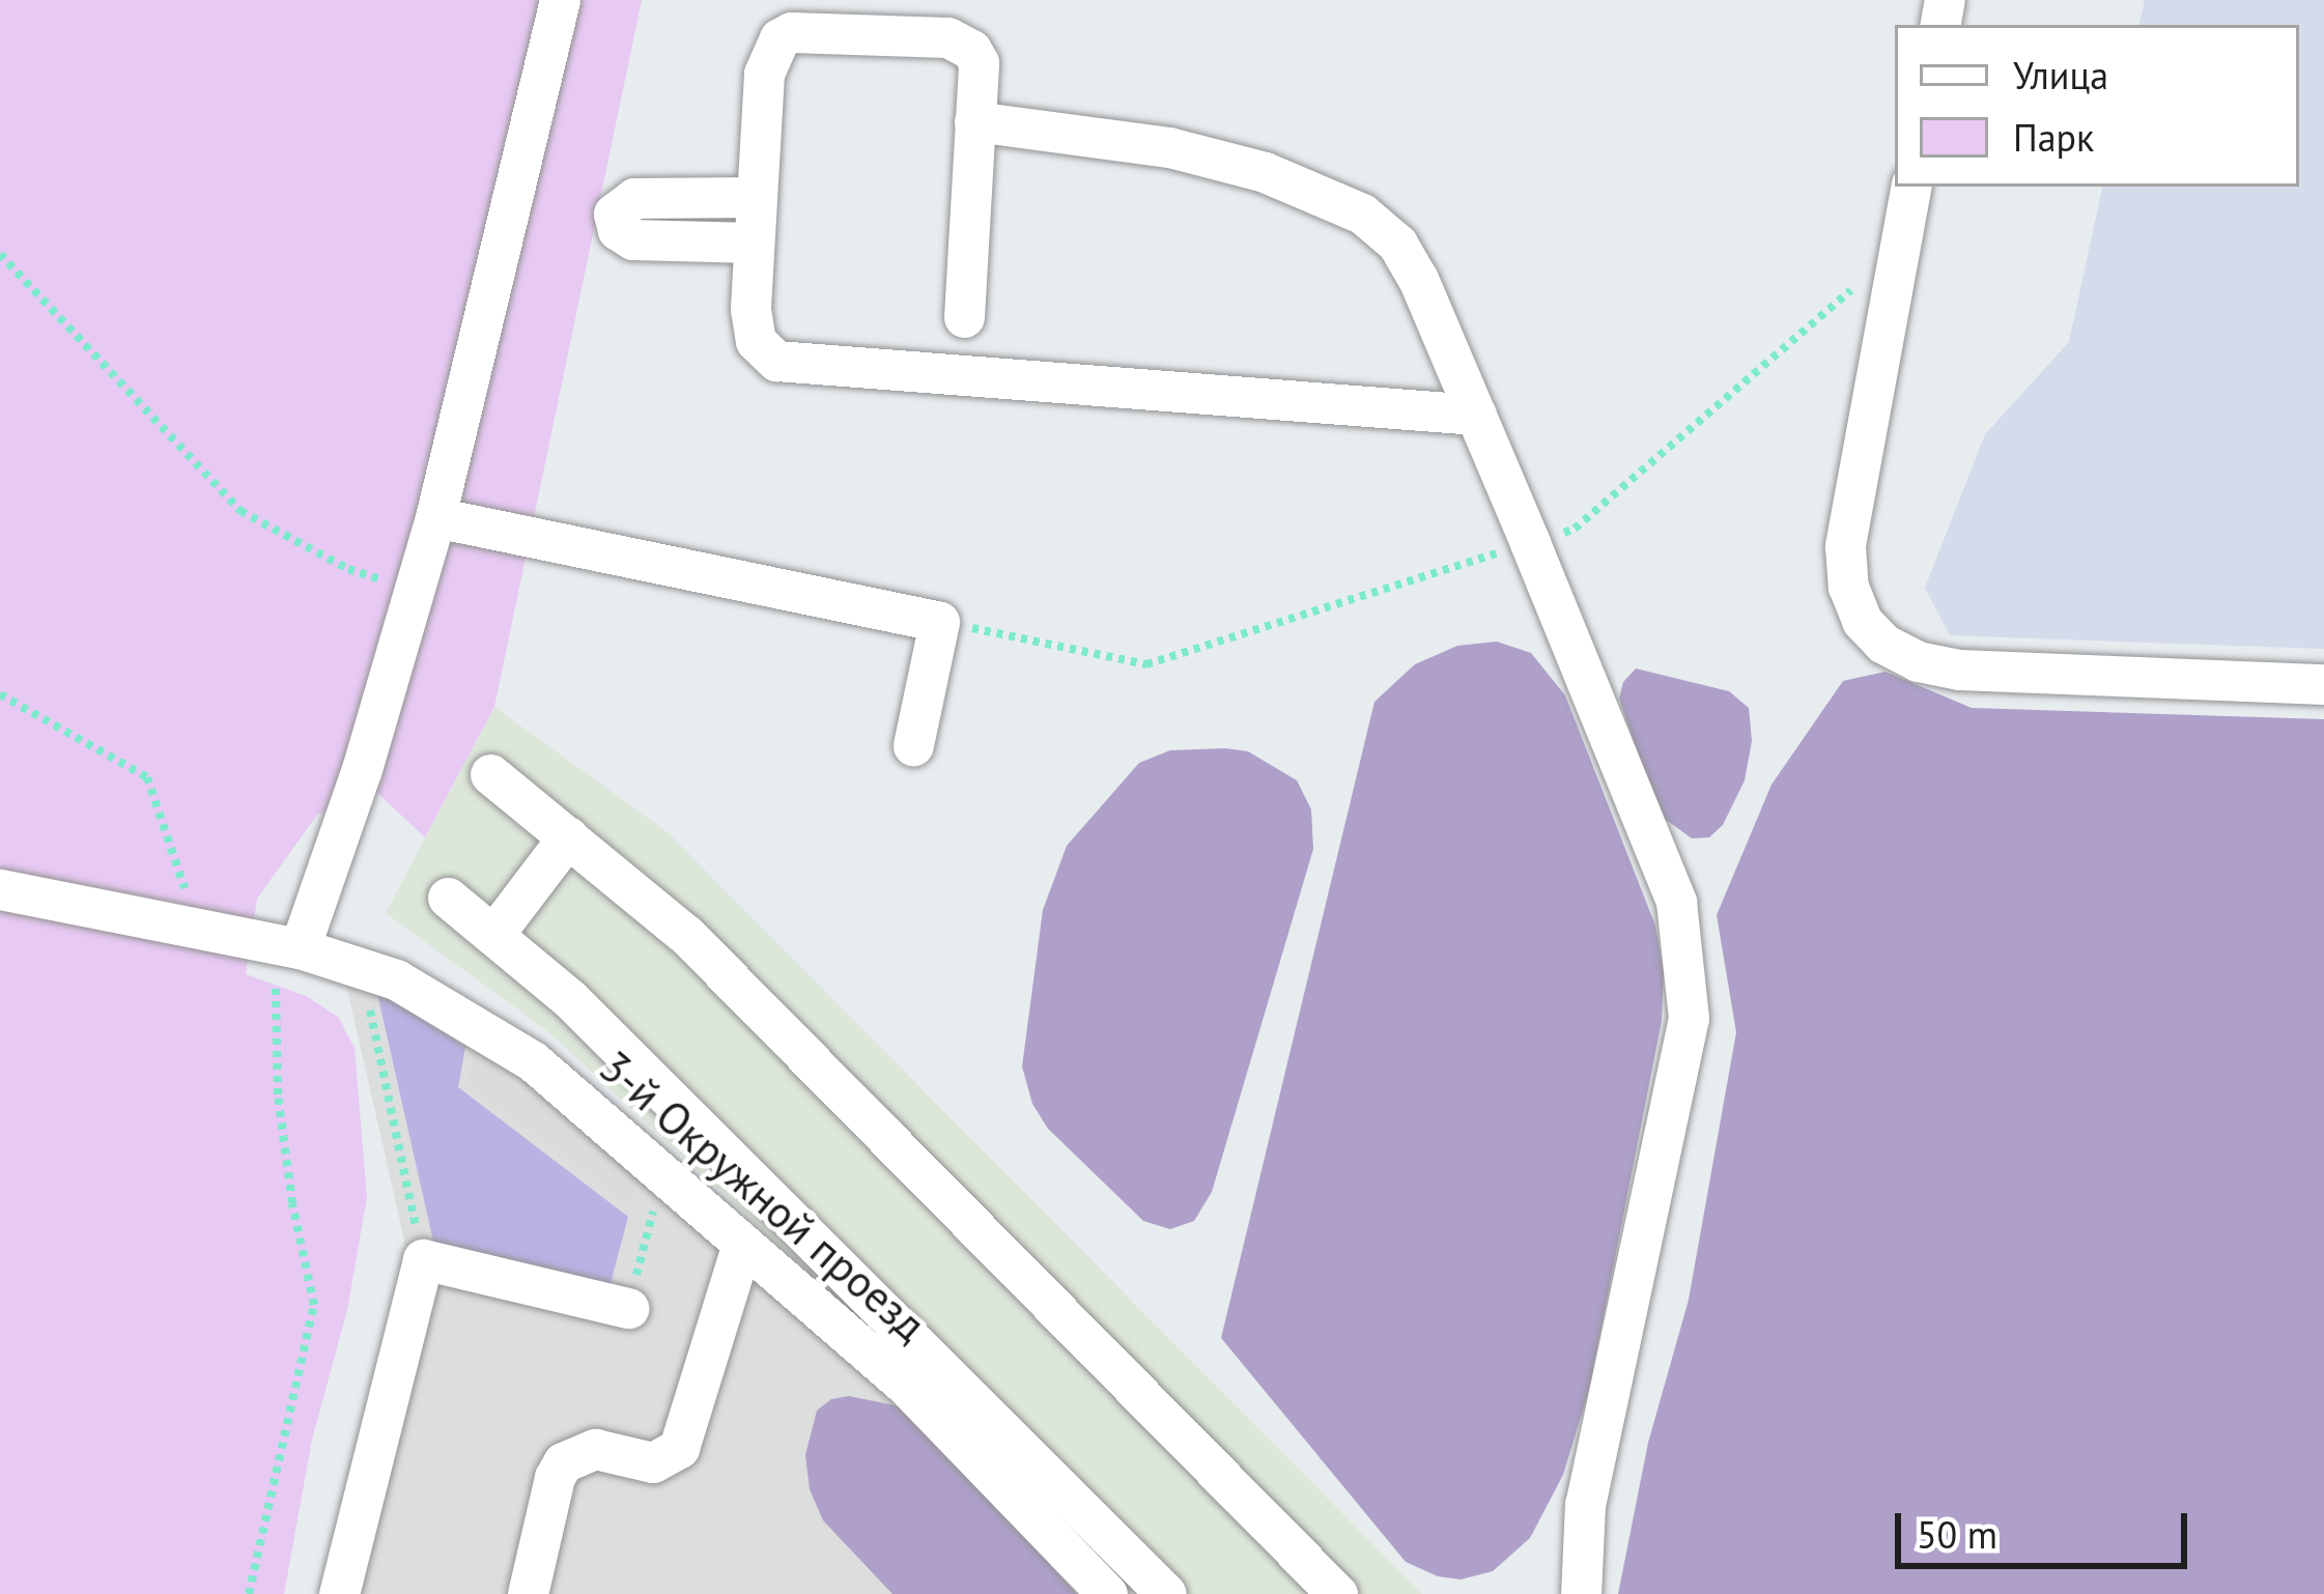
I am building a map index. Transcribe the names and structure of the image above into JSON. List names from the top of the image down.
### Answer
{
  "streets": {
    "street": ["3-й Окружной проезд"]
  },
  "legend": ["Улица", "Парк"],
  "scale_bar": "50 m"
}
